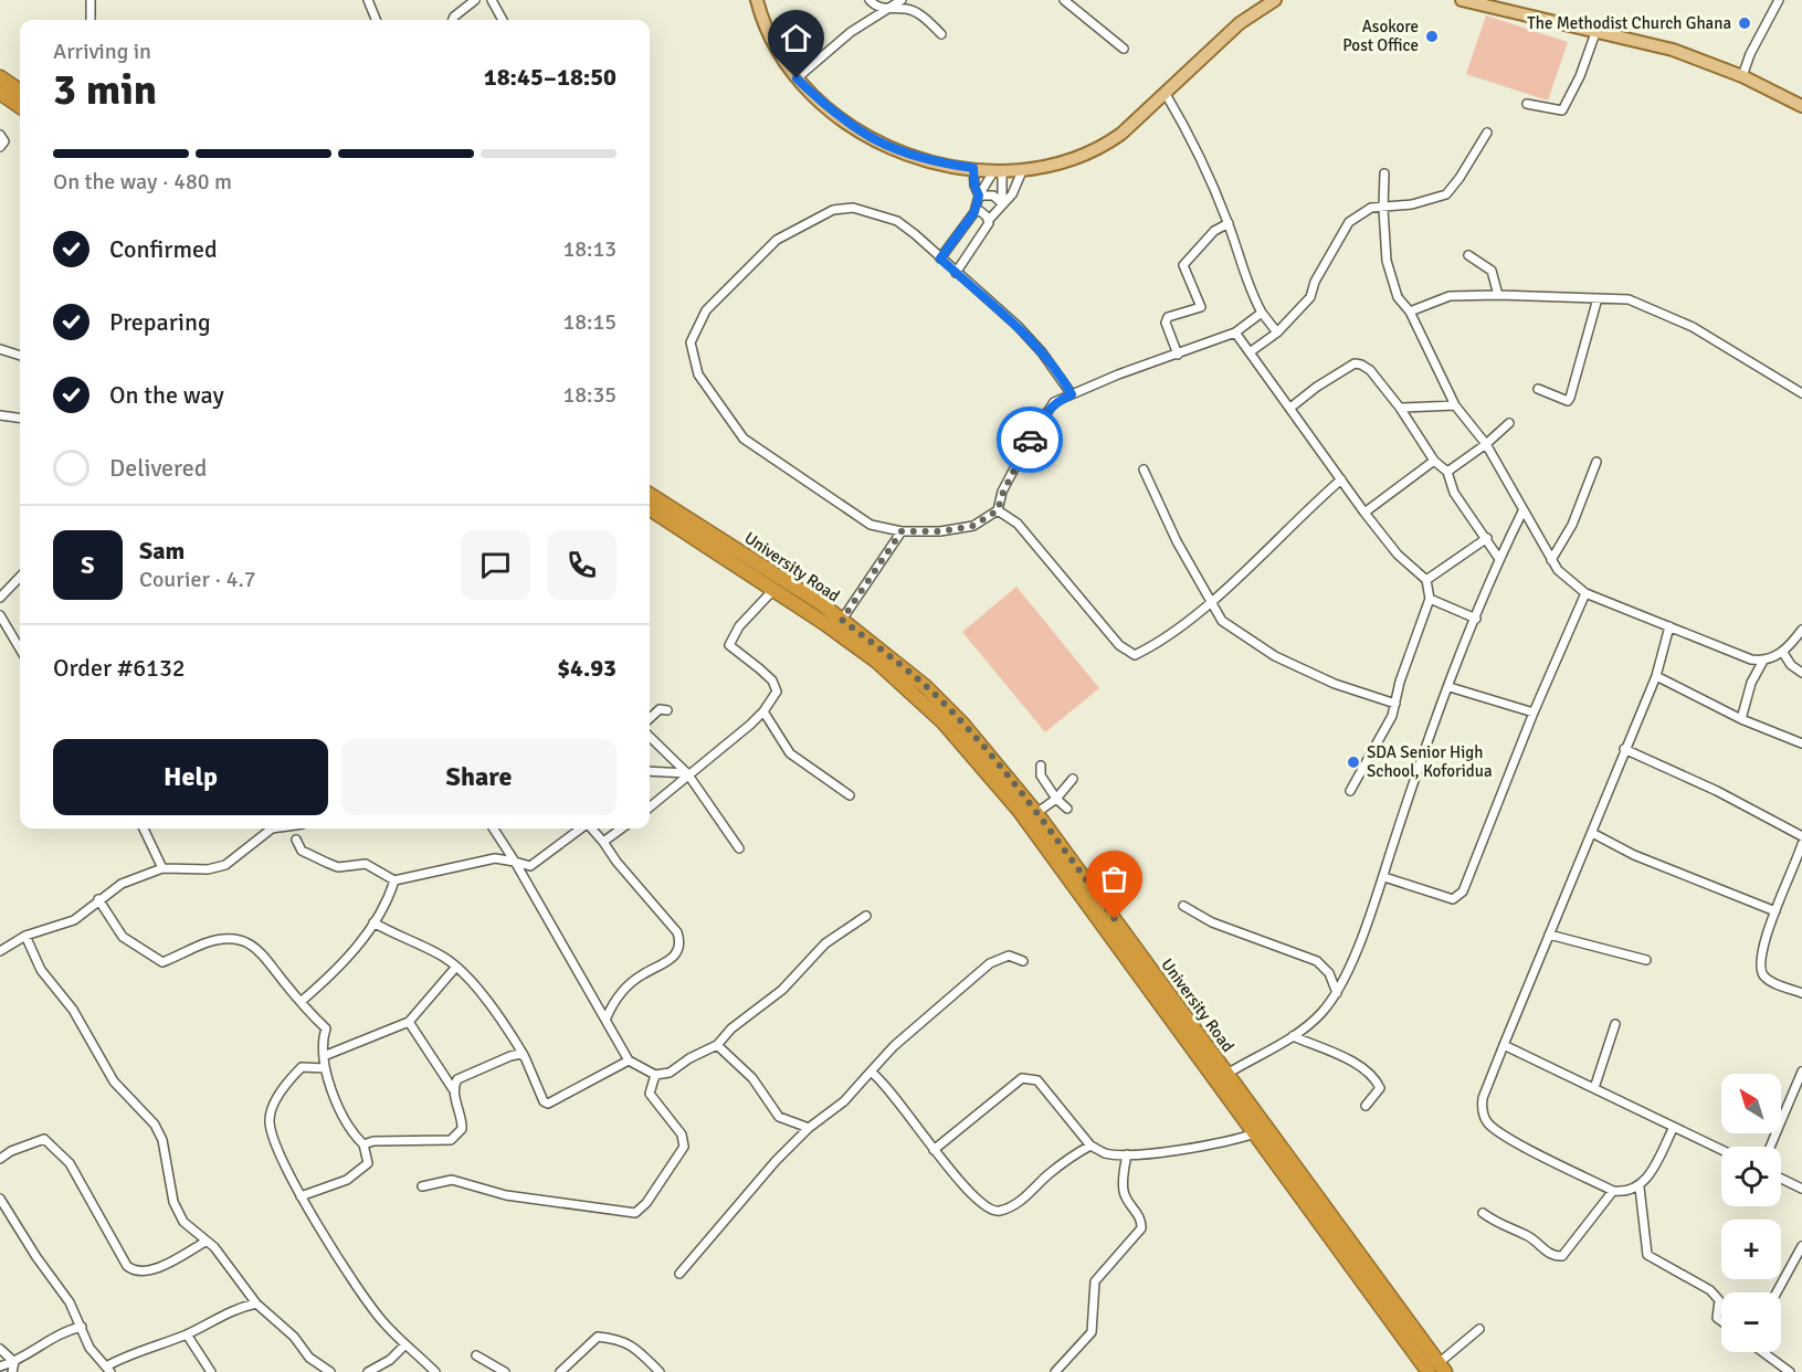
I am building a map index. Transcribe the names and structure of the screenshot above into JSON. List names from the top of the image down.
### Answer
{
  "streets": {
    "highway": ["University Road"]
  },
  "places": ["The Methodist Church Ghana", "Asokore Post Office", "SDA Senior High School, Koforidua"],
  "north": "top left",
  "page": {
    "heading": ["3 min", "Arriving in", "18:45–18:50"],
    "panel": [
      "Sam",
      "Courier · 4.7",
      "Order #6132",
      "$4.93"
    ],
    "bar": "On the way · 480 m",
    "list": [
      ["Confirmed", "18:13"],
      ["Preparing", "18:15"],
      ["On the way", "18:35"],
      "Delivered"
    ],
    "round": "S",
    "buttons": ["Help", "Share"],
    "map_buttons": ["+", "−"]
  }
}
